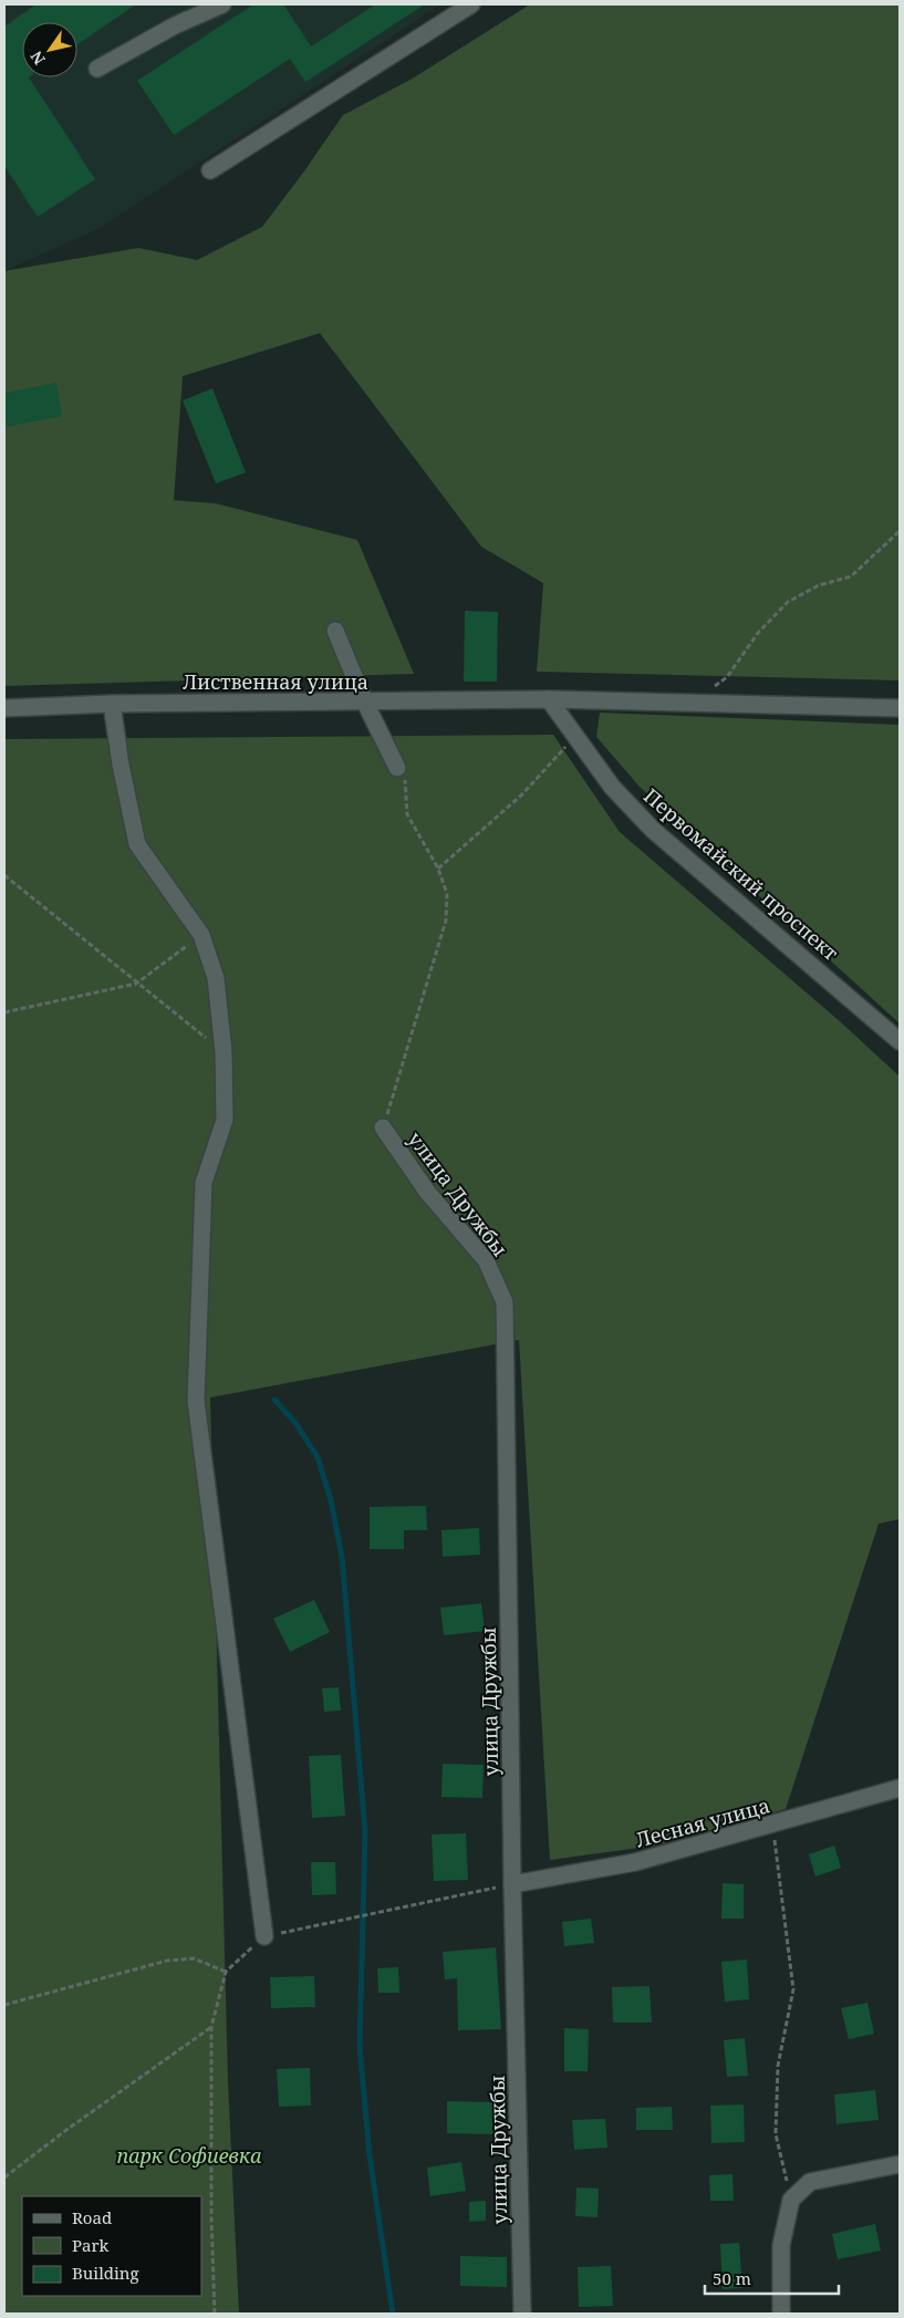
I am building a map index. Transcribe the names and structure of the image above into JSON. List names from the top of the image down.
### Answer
{
  "streets": {
    "street": [
      "Лиственная улица",
      "Первомайский проспект",
      "улица Дружбы",
      "Лесная улица"
    ]
  },
  "crossings": [
    ["Лиственная улица", "Первомайский проспект"],
    ["улица Дружбы", "Лесная улица"]
  ],
  "parks": ["парк Софиевка"],
  "legend": ["Road", "Park", "Building"],
  "scale_bar": "50 m",
  "north": "bottom left"
}
